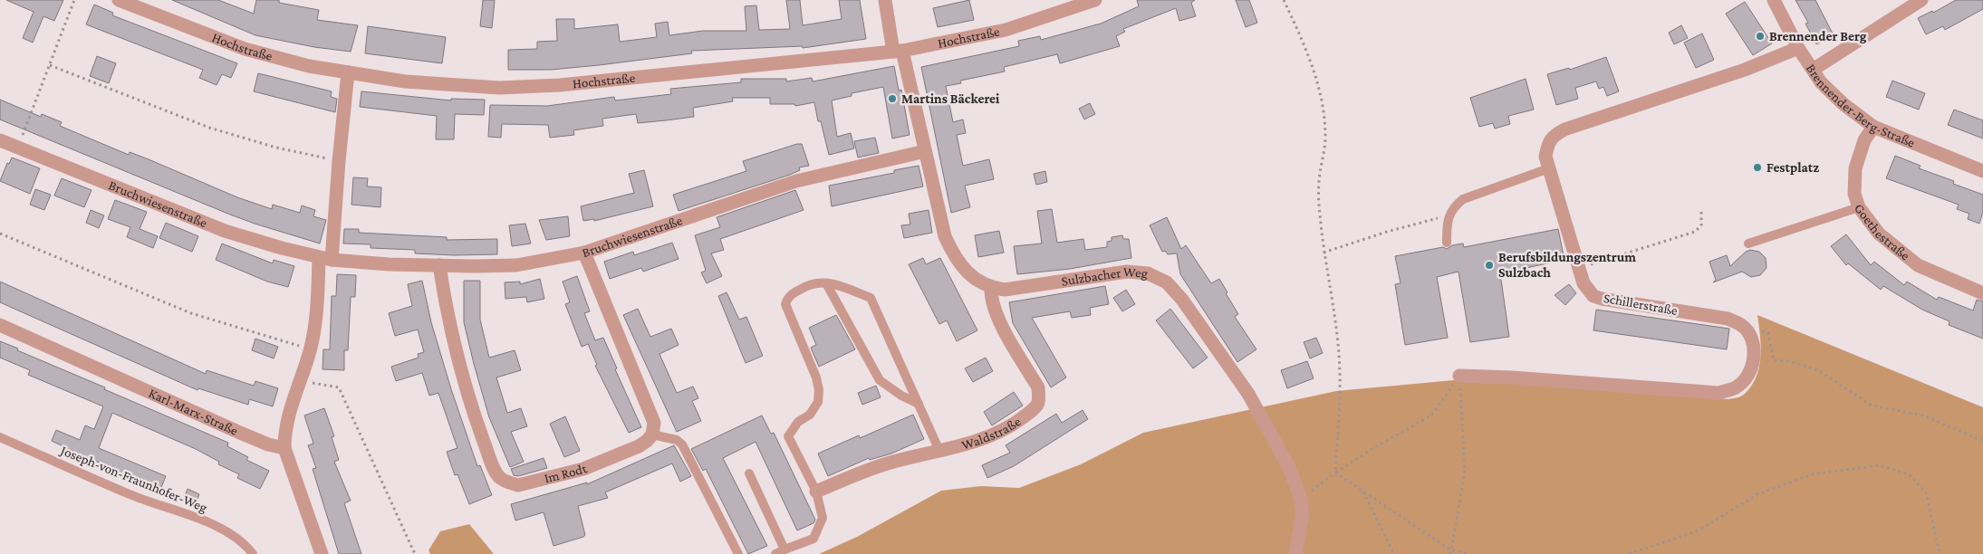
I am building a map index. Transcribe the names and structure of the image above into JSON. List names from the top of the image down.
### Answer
{
  "streets": {
    "street": [
      "Hochstraße",
      "Brennender-Berg-Straße",
      "Bruchwiesenstraße",
      "Goethestraße",
      "Sulzbacher Weg",
      "Schillerstraße",
      "Karl-Marx-Straße",
      "Waldstraße",
      "Im Rodt"
    ],
    "lane": ["Joseph-von-Fraunhofer-Weg"]
  },
  "crossings": [
    ["Brennender-Berg-Straße", "Goethestraße"],
    ["Brennender-Berg-Straße", "Schillerstraße"],
    ["Bruchwiesenstraße", "Im Rodt"],
    ["Sulzbacher Weg", "Waldstraße"]
  ],
  "places": [
    "Brennender Berg",
    "Martins Bäckerei",
    "Festplatz",
    "Berufsbildungszentrum Sulzbach"
  ]
}
